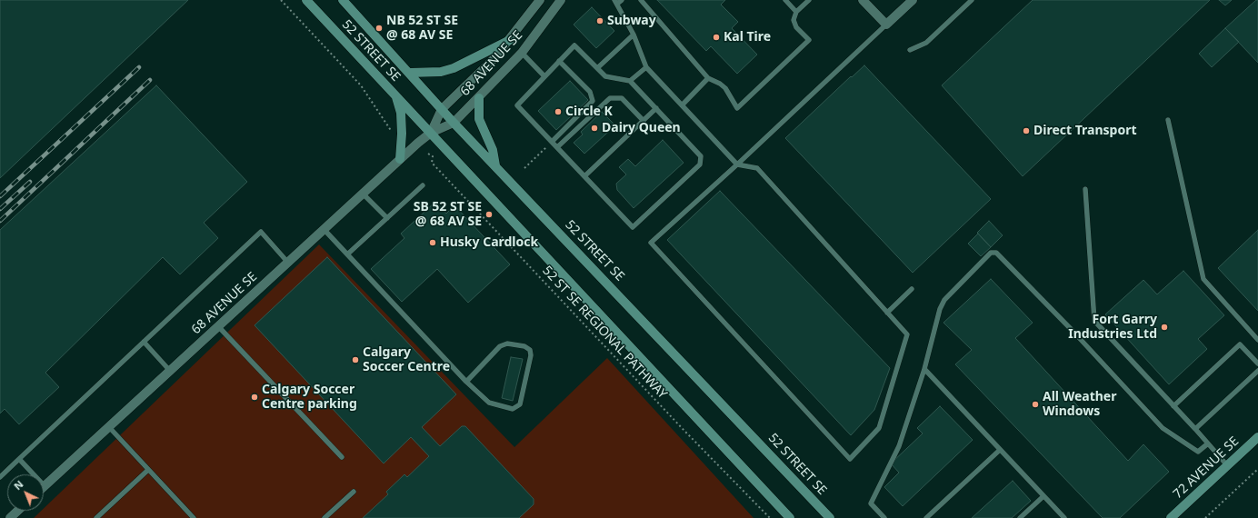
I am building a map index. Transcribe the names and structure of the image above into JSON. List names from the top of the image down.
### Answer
{
  "streets": {
    "main road": ["52 STREET SE", "72 AVENUE SE"],
    "street": ["68 AVENUE SE"],
    "path": ["52 ST SE REGIONAL PATHWAY"]
  },
  "crossings": [
    ["52 STREET SE", "68 AVENUE SE"]
  ],
  "places": [
    "Subway",
    "NB 52 ST SE @ 68 AV SE",
    "Kal Tire",
    "Circle K",
    "Dairy Queen",
    "Direct Transport",
    "SB 52 ST SE @ 68 AV SE",
    "Husky Cardlock",
    "Fort Garry Industries Ltd",
    "Calgary Soccer Centre",
    "Calgary Soccer Centre parking",
    "All Weather Windows"
  ],
  "north": "top left"
}
